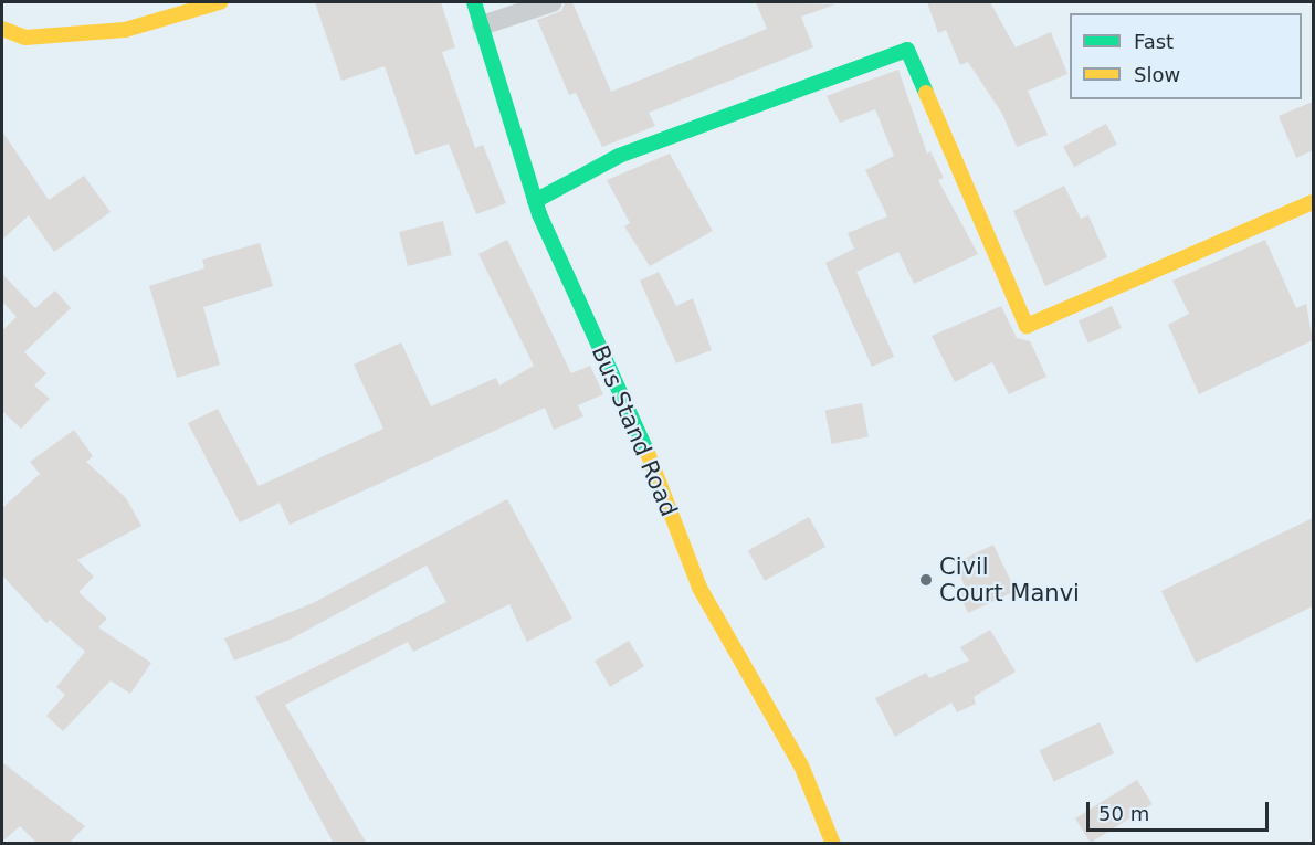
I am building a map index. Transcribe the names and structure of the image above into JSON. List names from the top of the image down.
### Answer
{
  "streets": {
    "street": ["Bus Stand Road"]
  },
  "places": ["Civil Court Manvi"],
  "legend": ["Fast", "Slow"],
  "scale_bar": "50 m"
}
